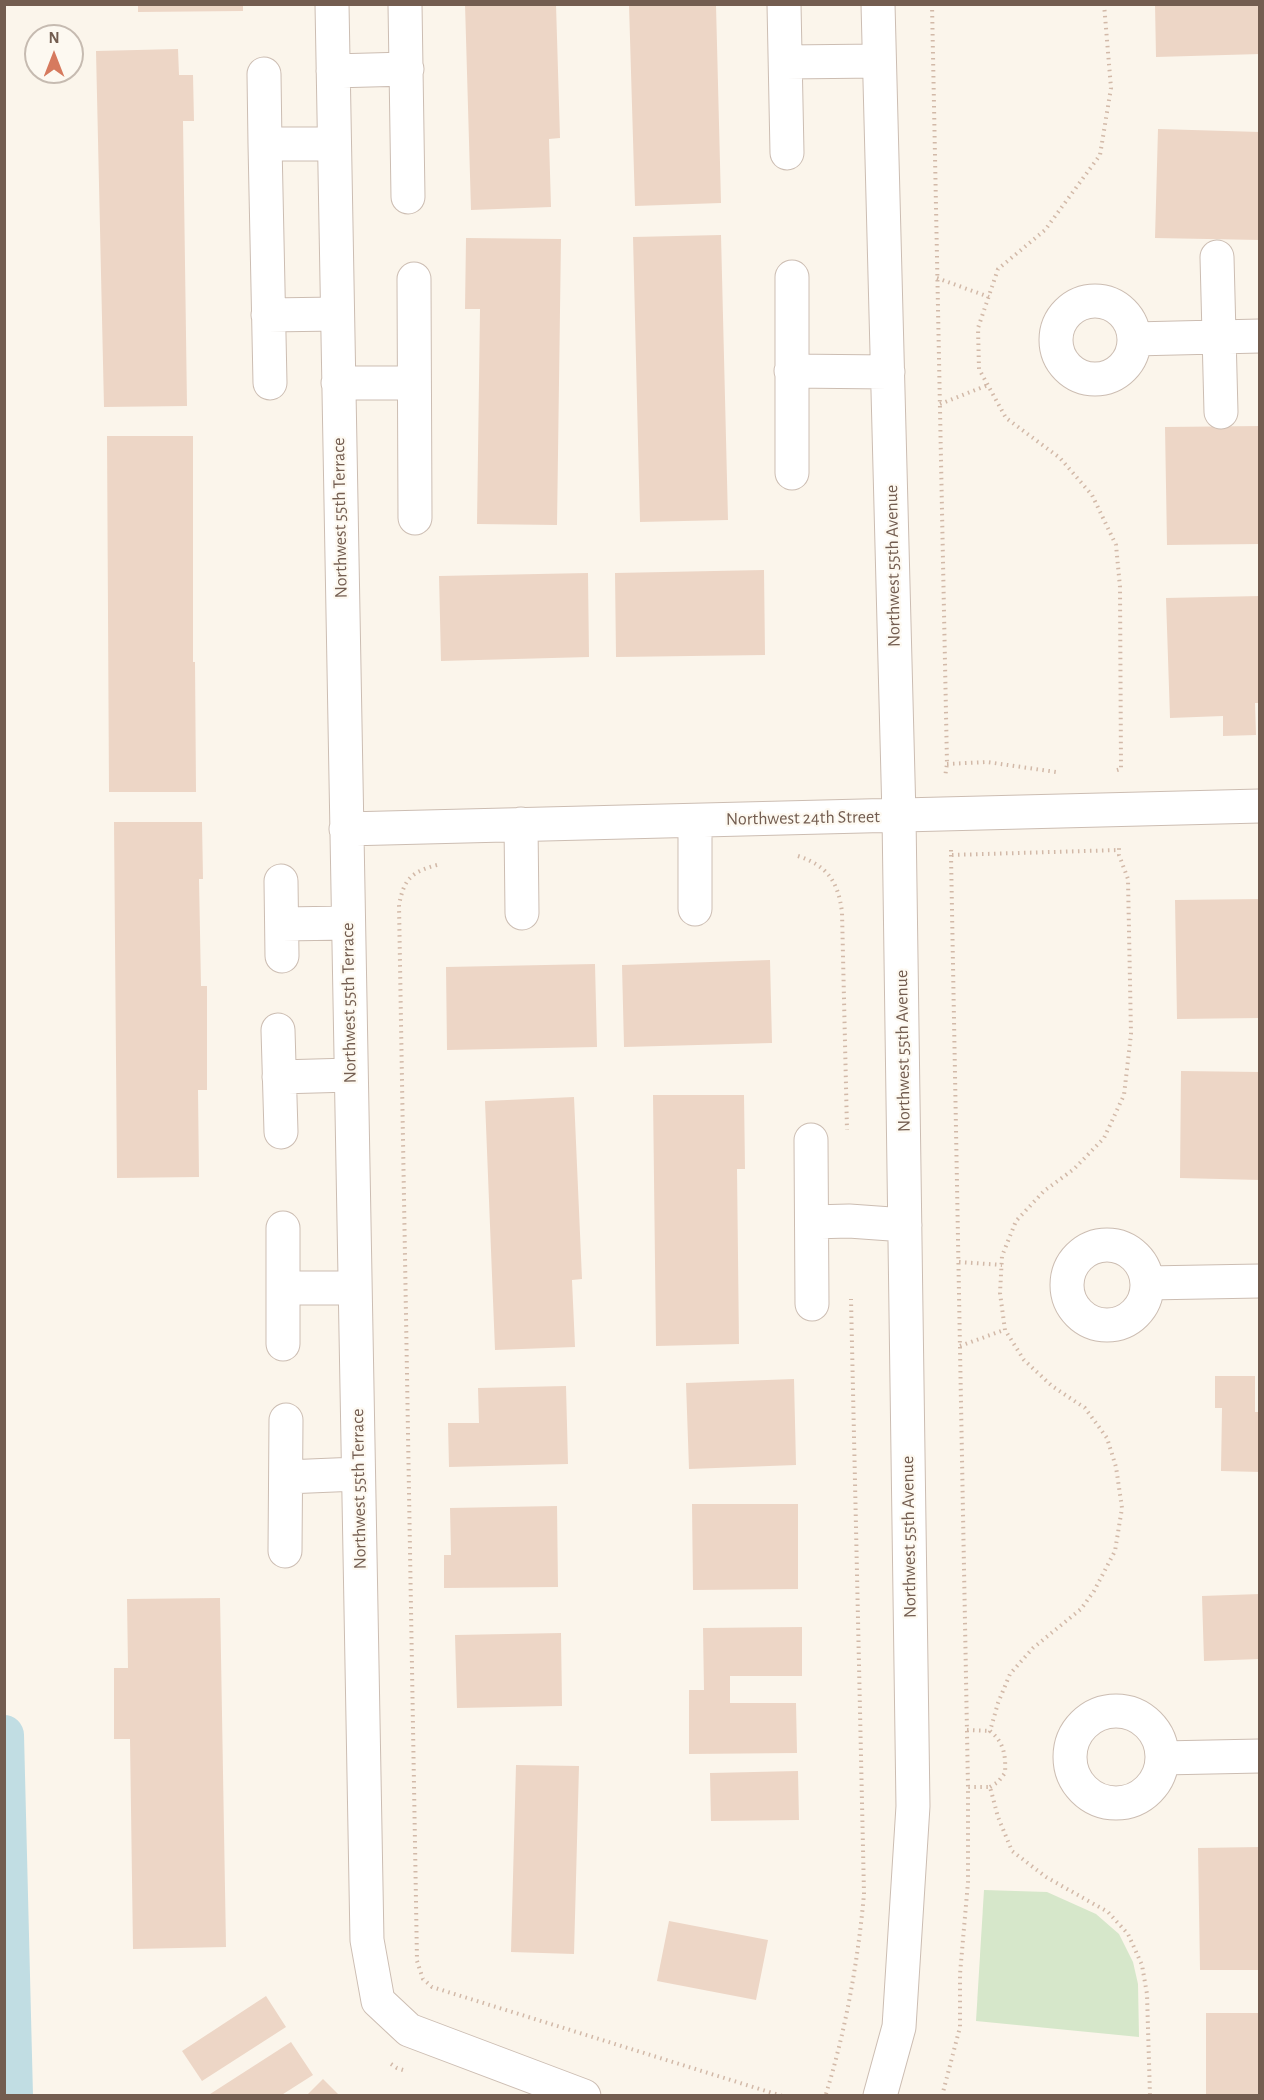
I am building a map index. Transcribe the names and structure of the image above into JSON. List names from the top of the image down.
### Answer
{
  "streets": {
    "street": ["Northwest 55th Terrace", "Northwest 55th Avenue", "Northwest 24th Street"]
  },
  "crossings": [
    ["Northwest 55th Terrace", "Northwest 24th Street"],
    ["Northwest 55th Avenue", "Northwest 24th Street"]
  ],
  "north": "top"
}
